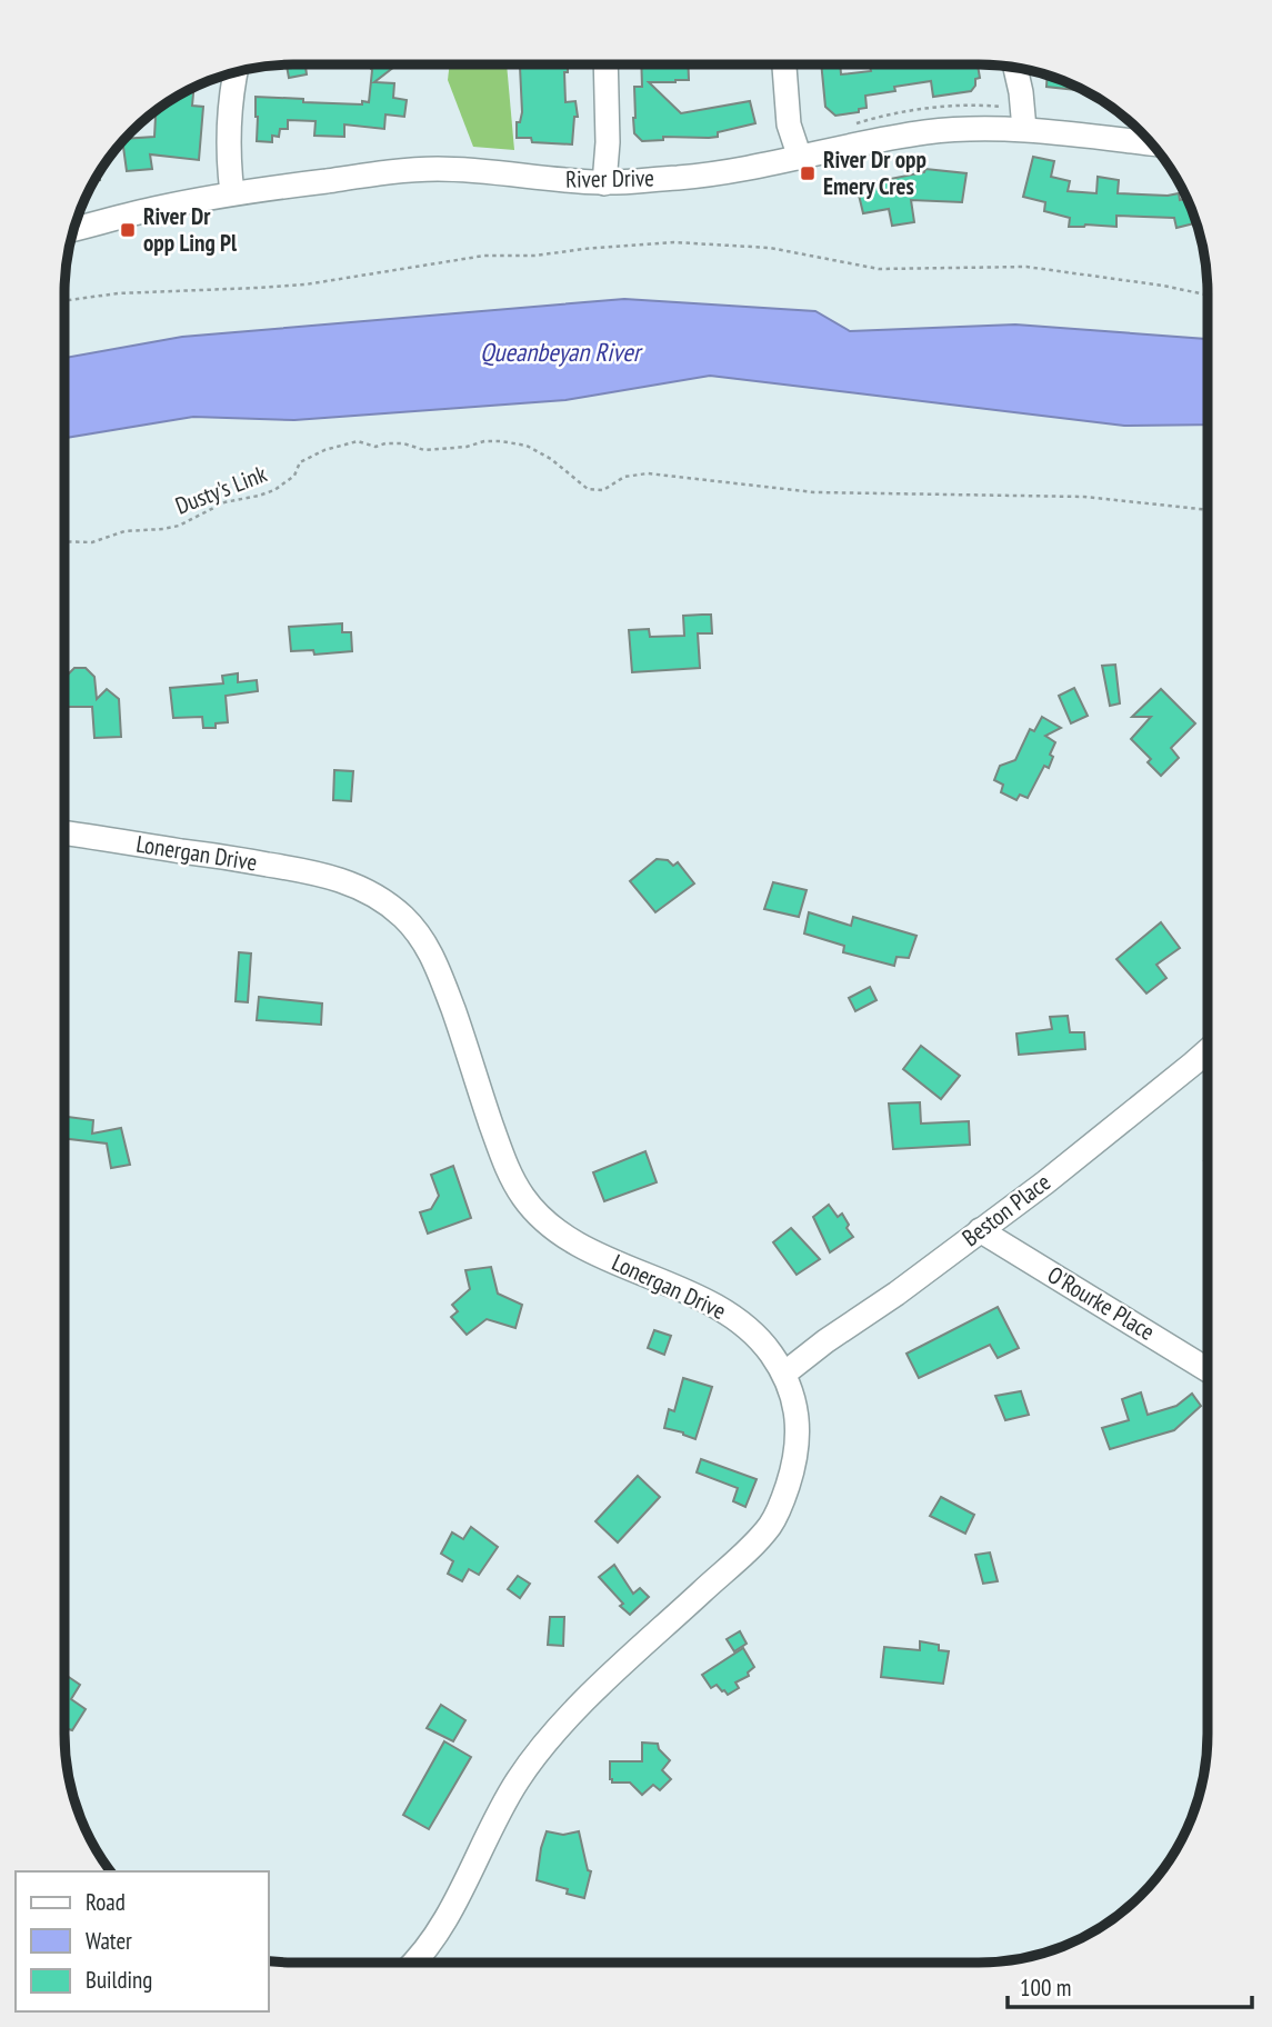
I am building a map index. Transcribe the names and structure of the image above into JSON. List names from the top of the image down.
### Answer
{
  "streets": {
    "street": [
      "River Drive",
      "Lonergan Drive",
      "Beston Place",
      "O'Rourke Place"
    ],
    "path": ["Dusty's Link"]
  },
  "crossings": [
    ["Lonergan Drive", "Beston Place"],
    ["Beston Place", "O'Rourke Place"]
  ],
  "water": ["Queanbeyan River"],
  "places": {
    "transit": ["River Dr opp Emery Cres", "River Dr opp Ling Pl"]
  },
  "legend": ["Road", "Water", "Building"],
  "scale_bar": "100 m"
}
